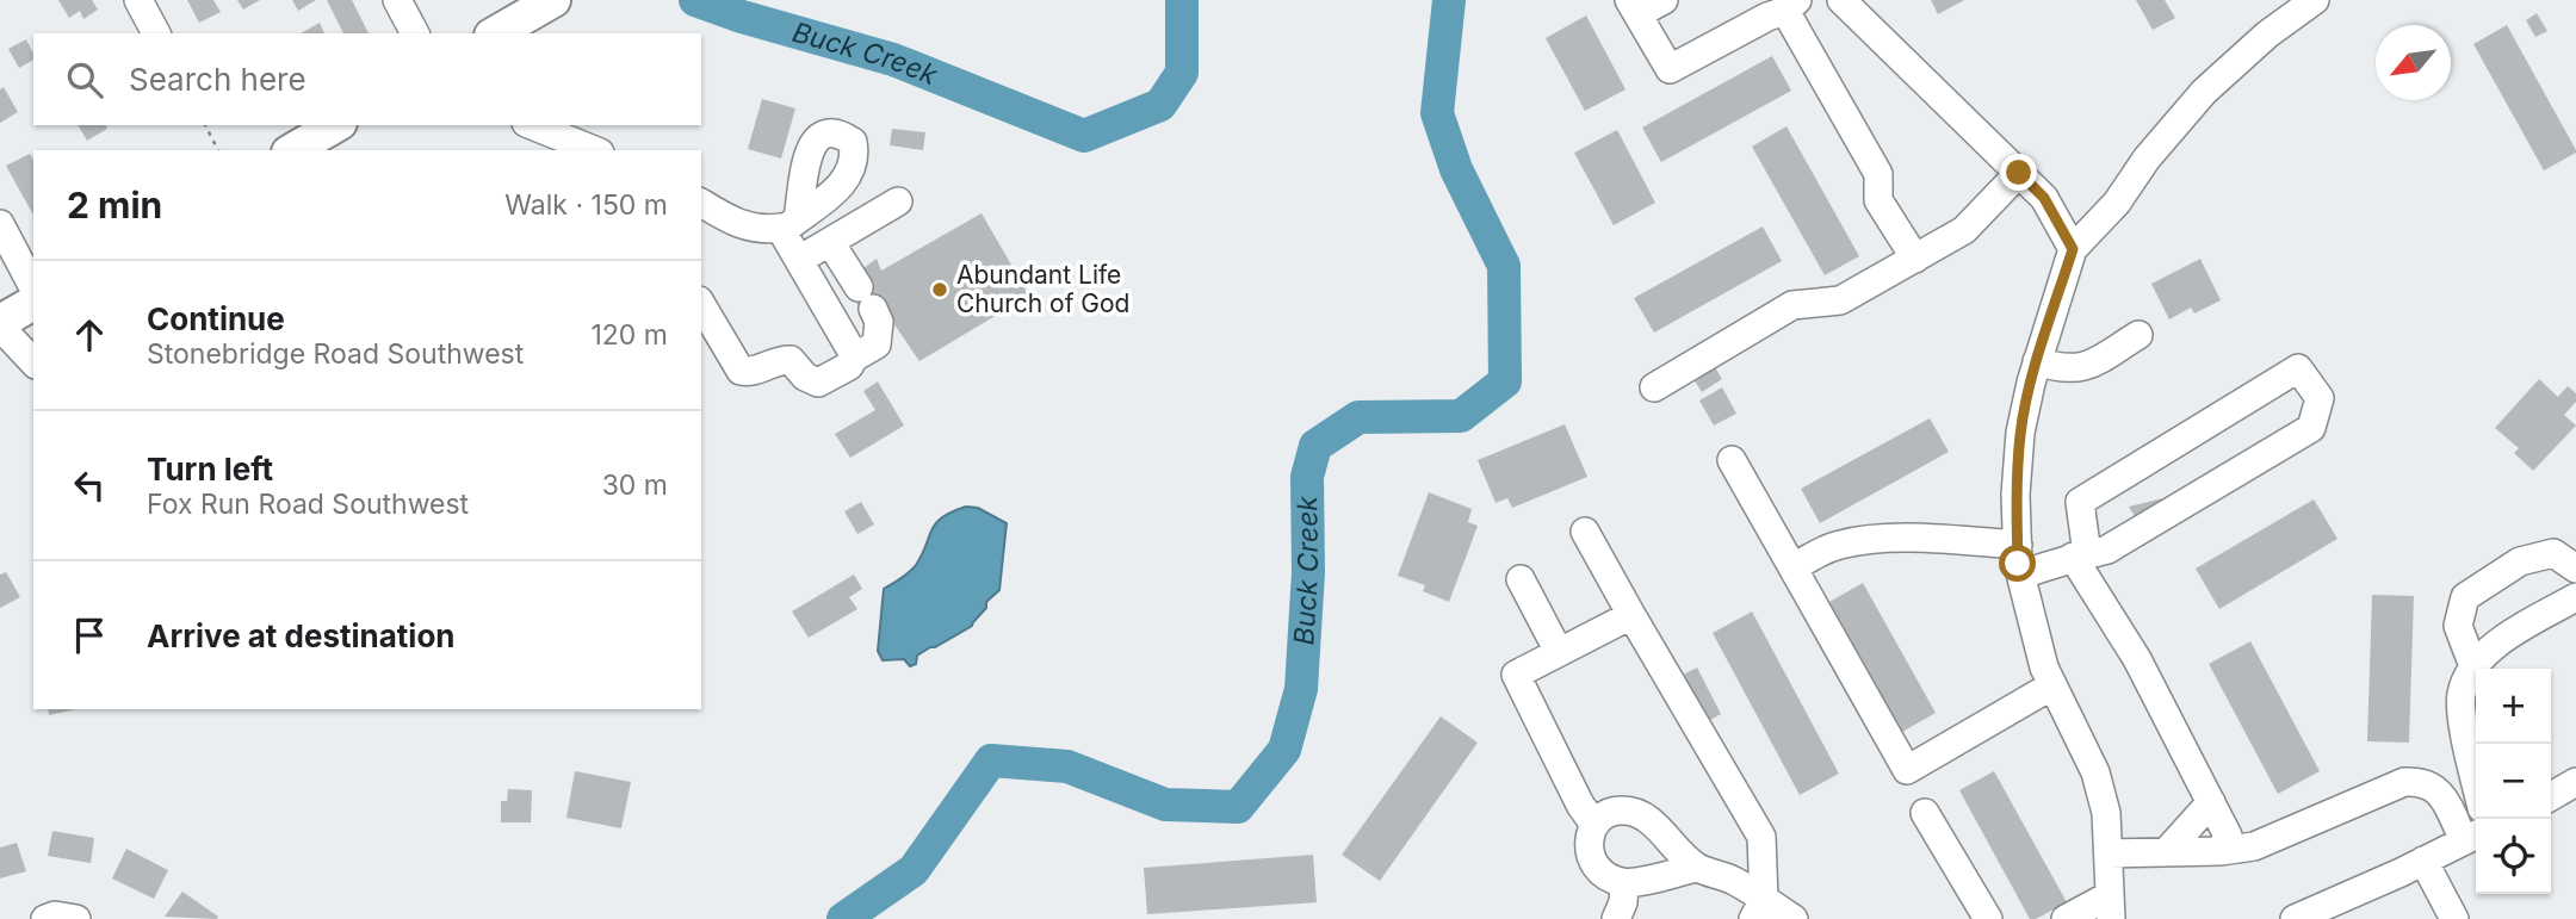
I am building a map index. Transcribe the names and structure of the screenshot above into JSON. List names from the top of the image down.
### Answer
{
  "water": ["Buck Creek"],
  "places": ["Abundant Life Church of God"],
  "north": "bottom left",
  "page": {
    "search": "Search here",
    "heading": ["2 min", "Walk · 150 m"],
    "list": [
      ["Continue", "Stonebridge Road Southwest", "120 m"],
      ["Turn left", "Fox Run Road Southwest", "30 m"],
      "Arrive at destination"
    ],
    "map_buttons": ["+", "−"]
  }
}
